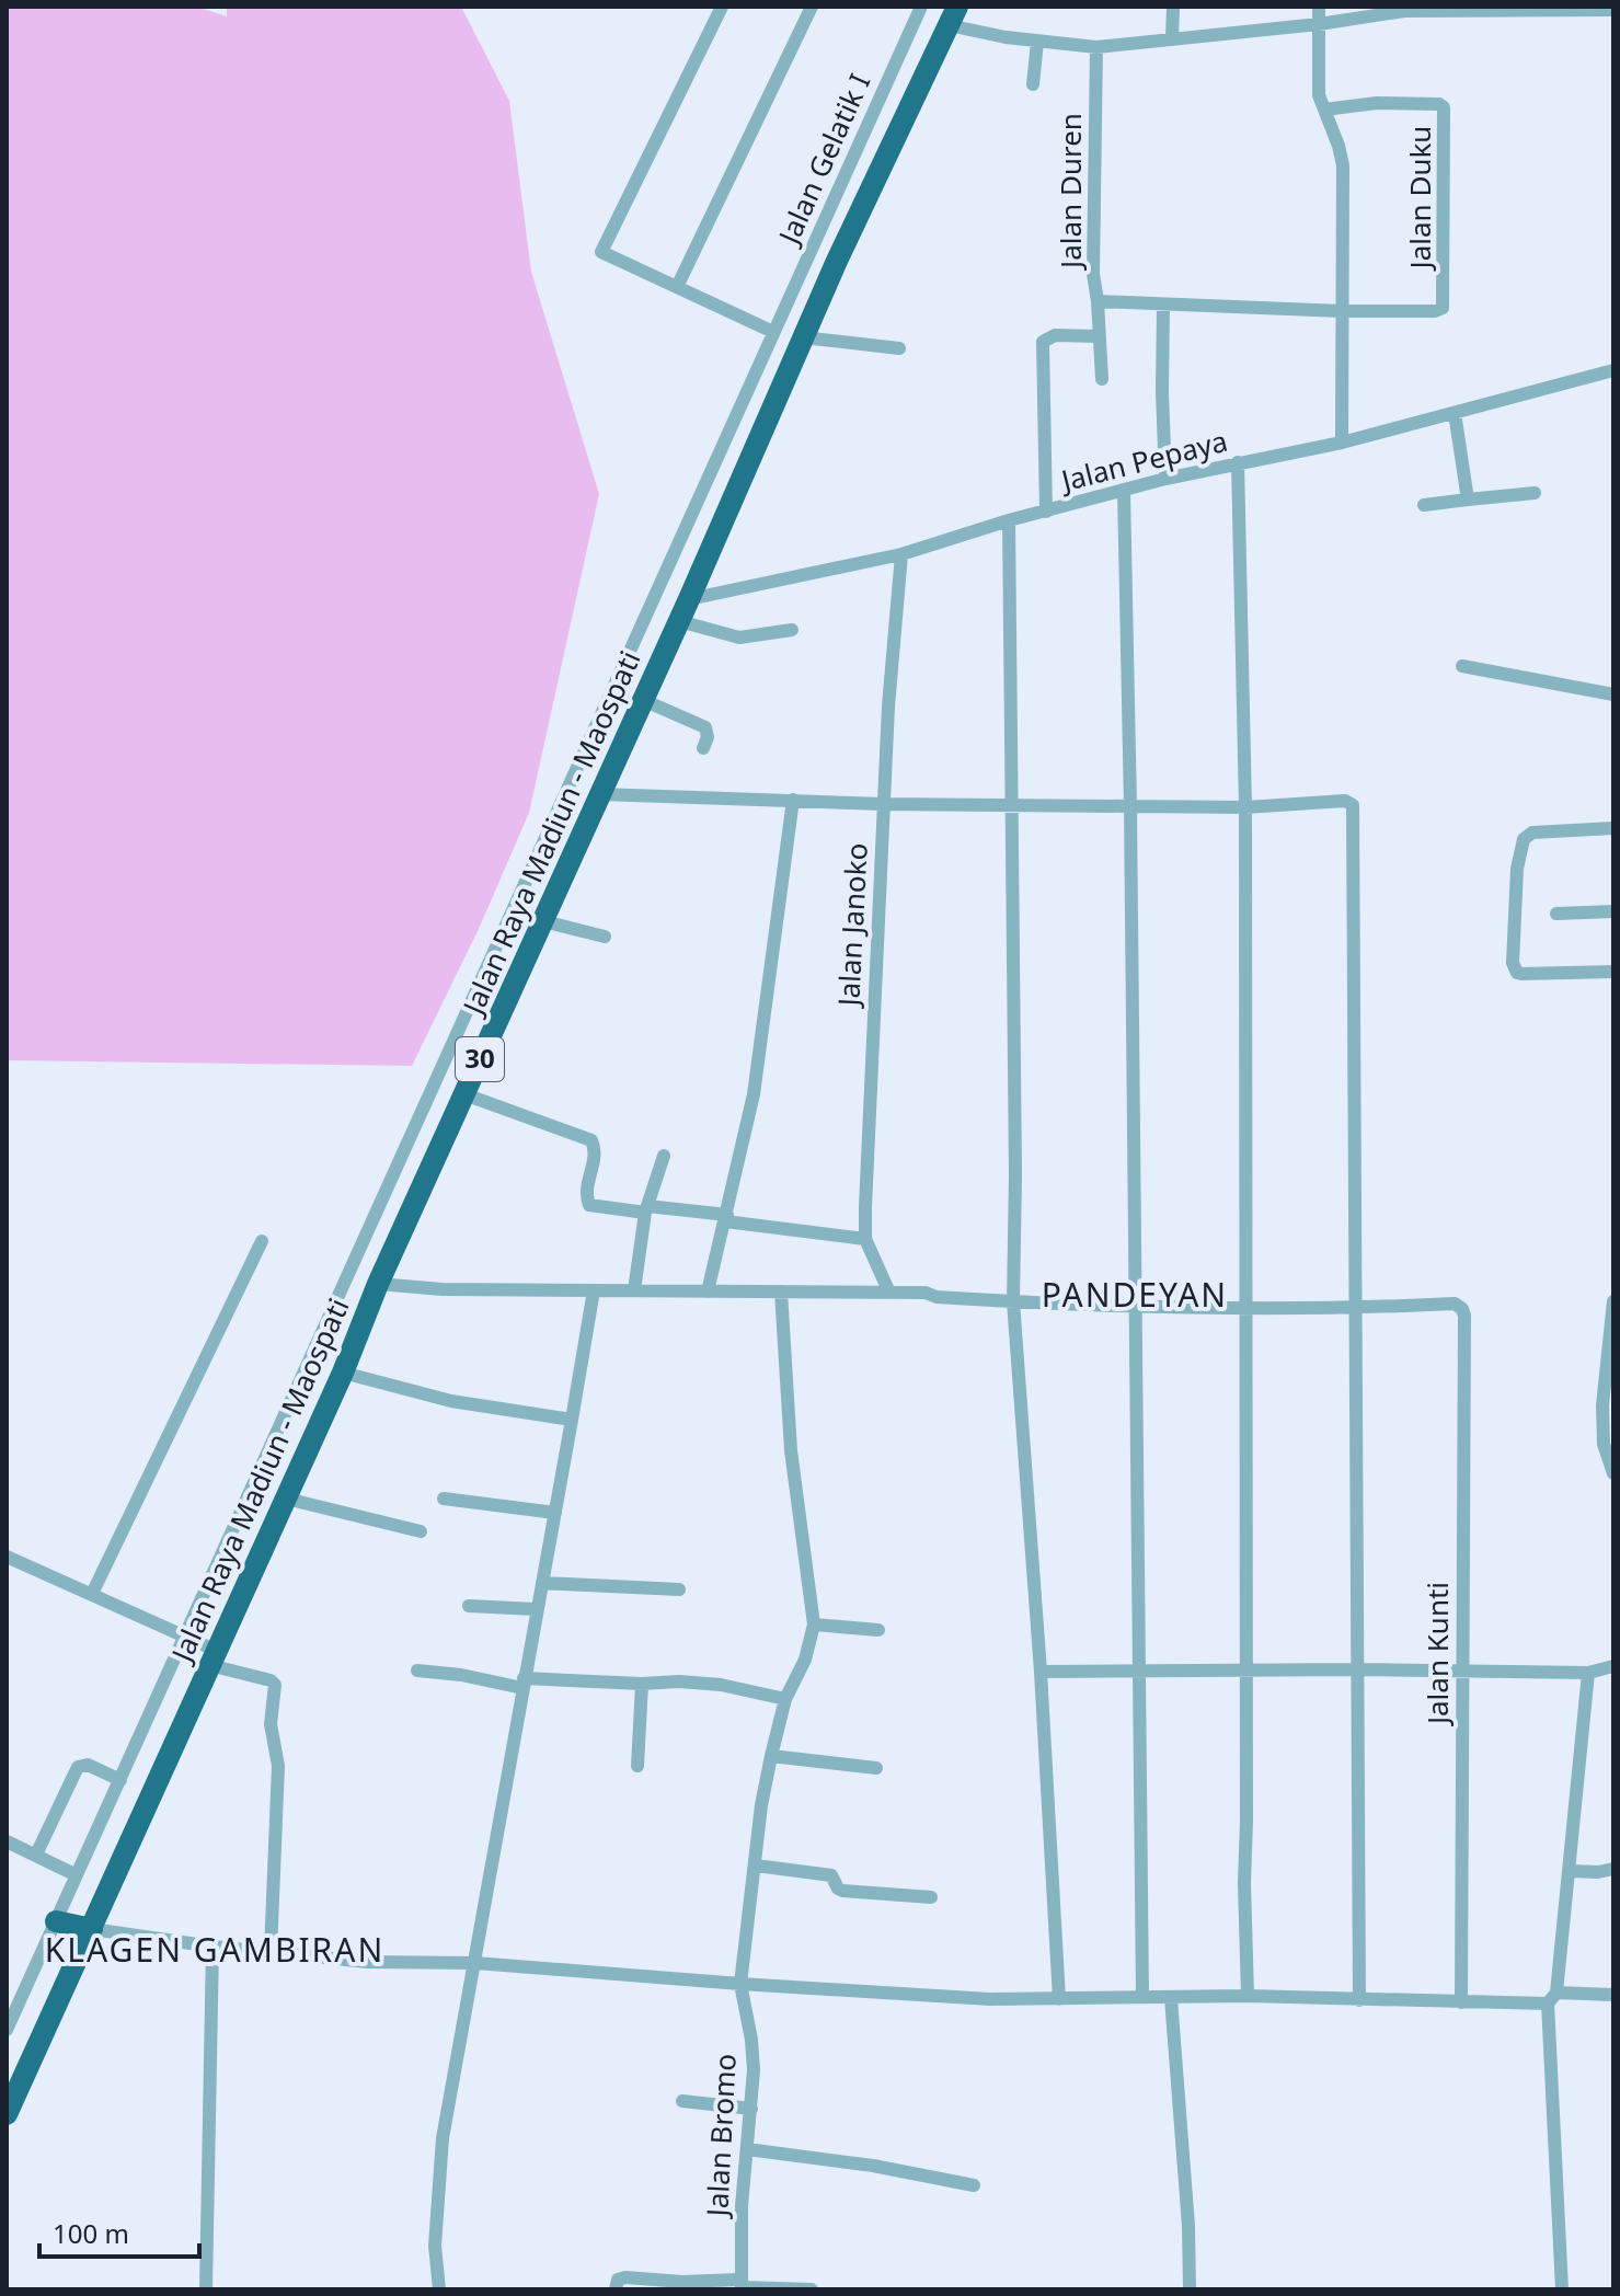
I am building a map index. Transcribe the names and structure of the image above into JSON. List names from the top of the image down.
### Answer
{
  "streets": {
    "highway": ["Jalan Raya Madiun - Maospati", "30"],
    "street": [
      "Jalan Gelatik I",
      "Jalan Duren",
      "Jalan Duku",
      "Jalan Pepaya",
      "Jalan Janoko",
      "Jalan Kunti",
      "Jalan Bromo"
    ]
  },
  "crossings": [
    ["Jalan Duren", "Jalan Duku"],
    ["Jalan Pepaya", "Jalan Raya Madiun - Maospati"],
    ["Jalan Pepaya", "Jalan Janoko"]
  ],
  "districts": ["PANDEYAN", "KLAGEN GAMBIRAN"],
  "scale_bar": "100 m"
}
